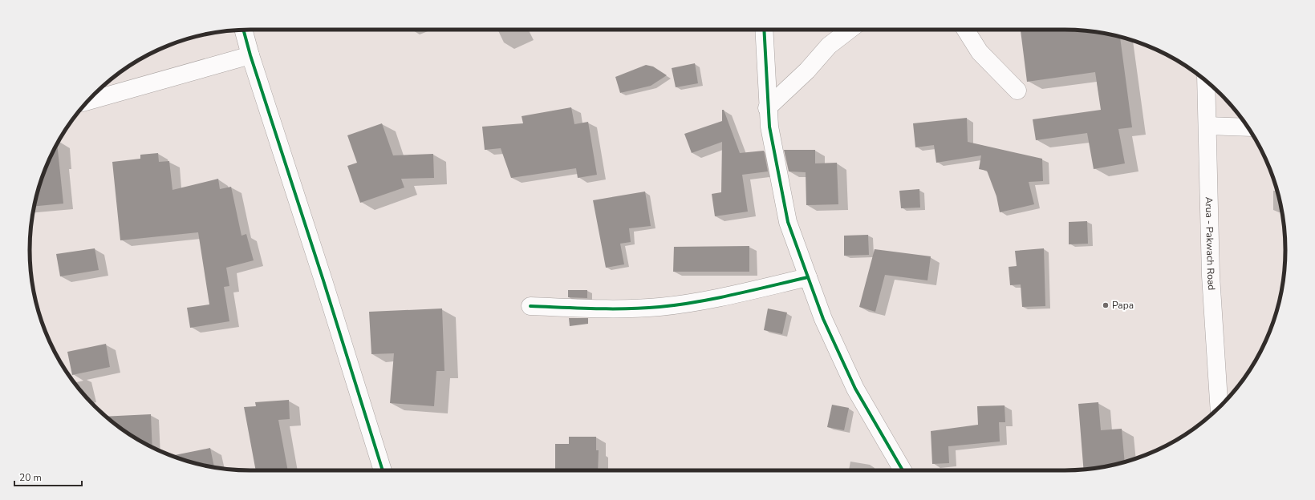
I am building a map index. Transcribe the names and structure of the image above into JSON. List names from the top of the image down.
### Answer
{
  "streets": {
    "street": ["Arua - Pakwach Road"]
  },
  "places": ["Papa"],
  "scale_bar": "20 m"
}
